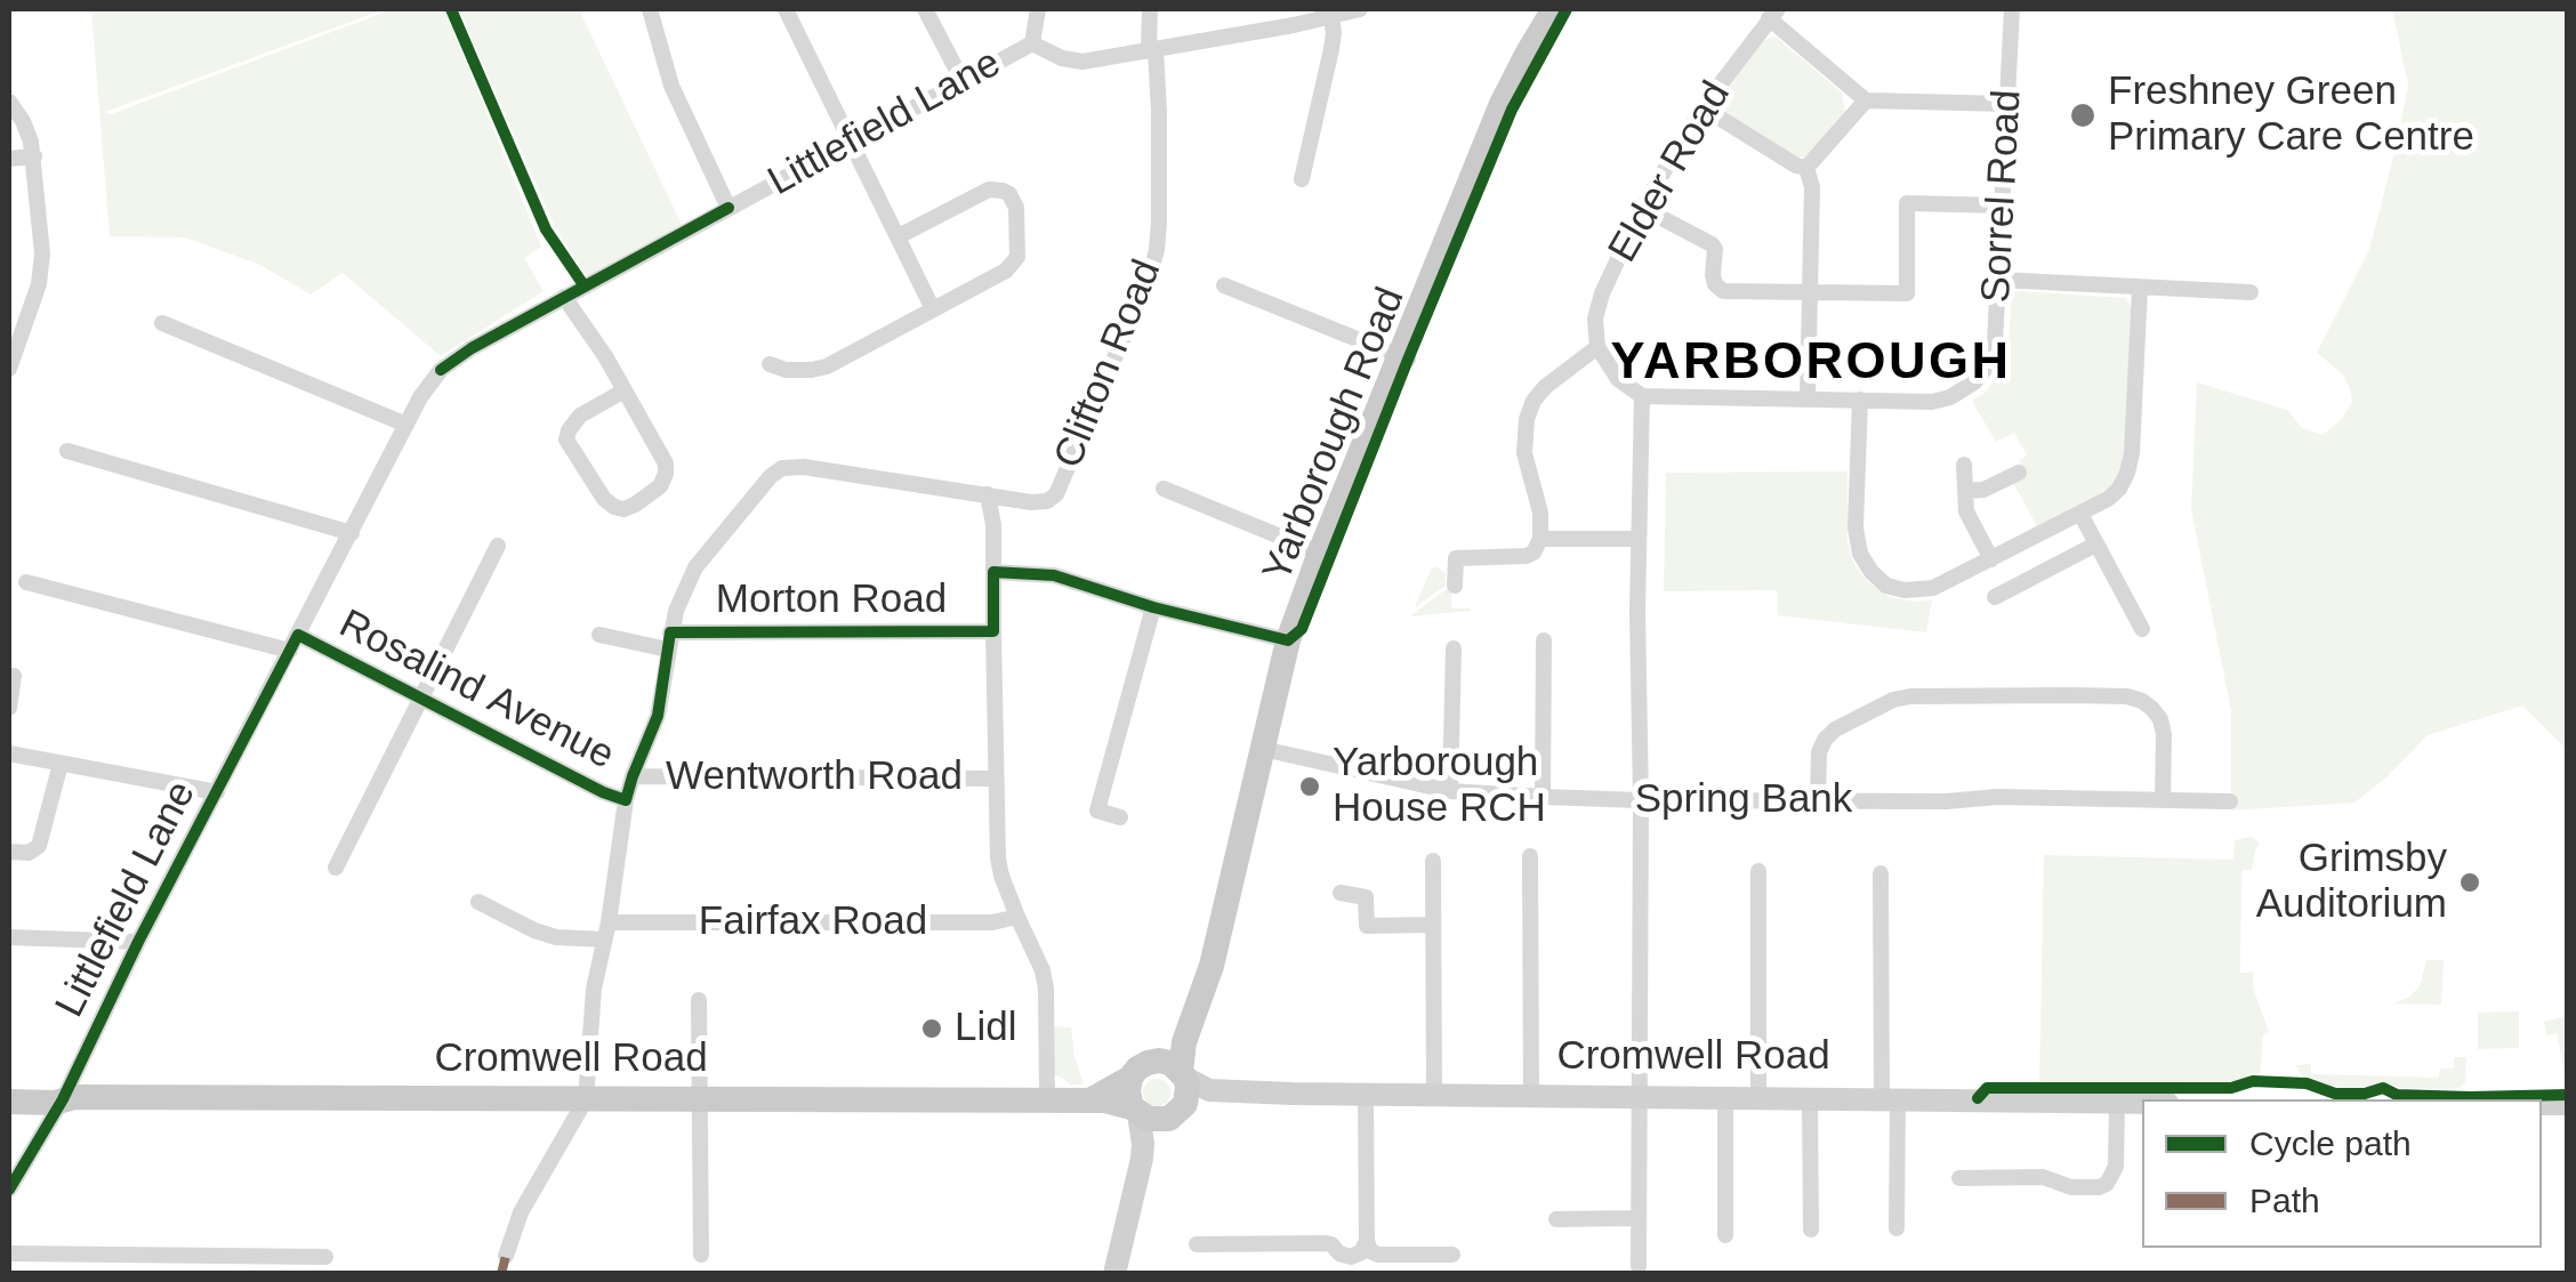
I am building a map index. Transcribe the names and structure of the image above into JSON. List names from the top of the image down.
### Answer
{
  "streets": {
    "main road": ["Yarborough Road", "Cromwell Road"],
    "street": [
      "Littlefield Lane",
      "Elder Road",
      "Sorrel Road",
      "Clifton Road",
      "Morton Road",
      "Rosalind Avenue",
      "Wentworth Road",
      "Spring Bank",
      "Fairfax Road"
    ]
  },
  "crossings": [
    ["Littlefield Lane", "Rosalind Avenue"],
    ["Littlefield Lane", "Cromwell Road"],
    ["Yarborough Road", "Spring Bank"],
    ["Yarborough Road", "Cromwell Road"]
  ],
  "districts": ["YARBOROUGH"],
  "places": [
    "Freshney Green Primary Care Centre",
    "Yarborough House RCH",
    "Grimsby Auditorium",
    "Lidl"
  ],
  "legend": ["Cycle path", "Path"]
}
